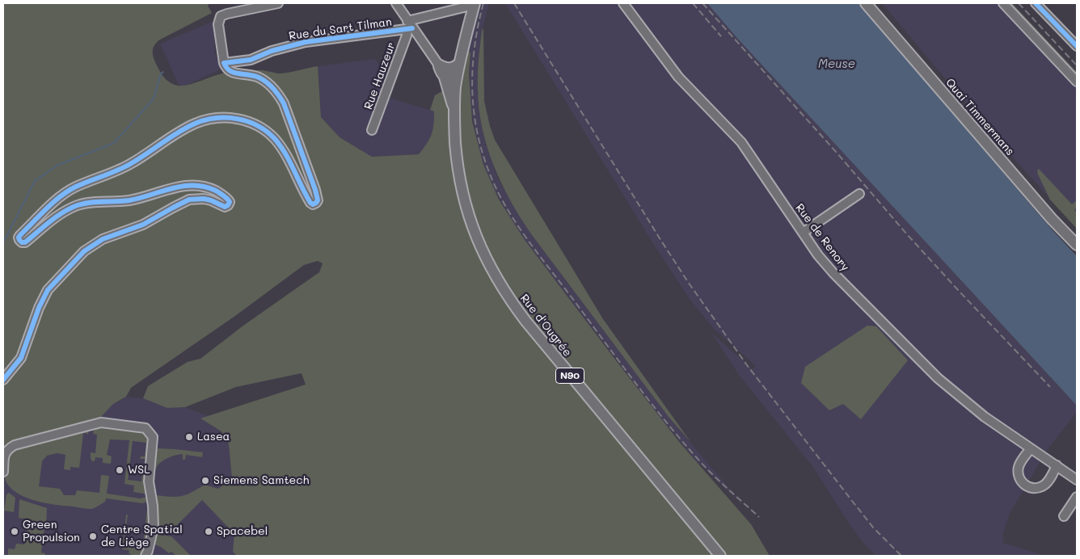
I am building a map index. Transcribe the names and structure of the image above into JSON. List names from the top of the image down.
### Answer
{
  "streets": {
    "main road": ["Quai Timmermans", "Rue d'Ougrée", "N90"],
    "street": ["Rue du Sart Tilman", "Rue Hauzeur", "Rue de Renory"]
  },
  "crossings": [
    ["Rue du Sart Tilman", "Rue Hauzeur"],
    ["Rue du Sart Tilman", "Rue d'Ougrée"],
    ["Rue Hauzeur", "Rue d'Ougrée"],
    ["Rue d'Ougrée", "N90"]
  ],
  "water": ["Meuse"],
  "places": [
    "Lasea",
    "WSL",
    "Siemens Samtech",
    "Green Propulsion",
    "Spacebel",
    "Centre Spatial de Liège"
  ]
}
